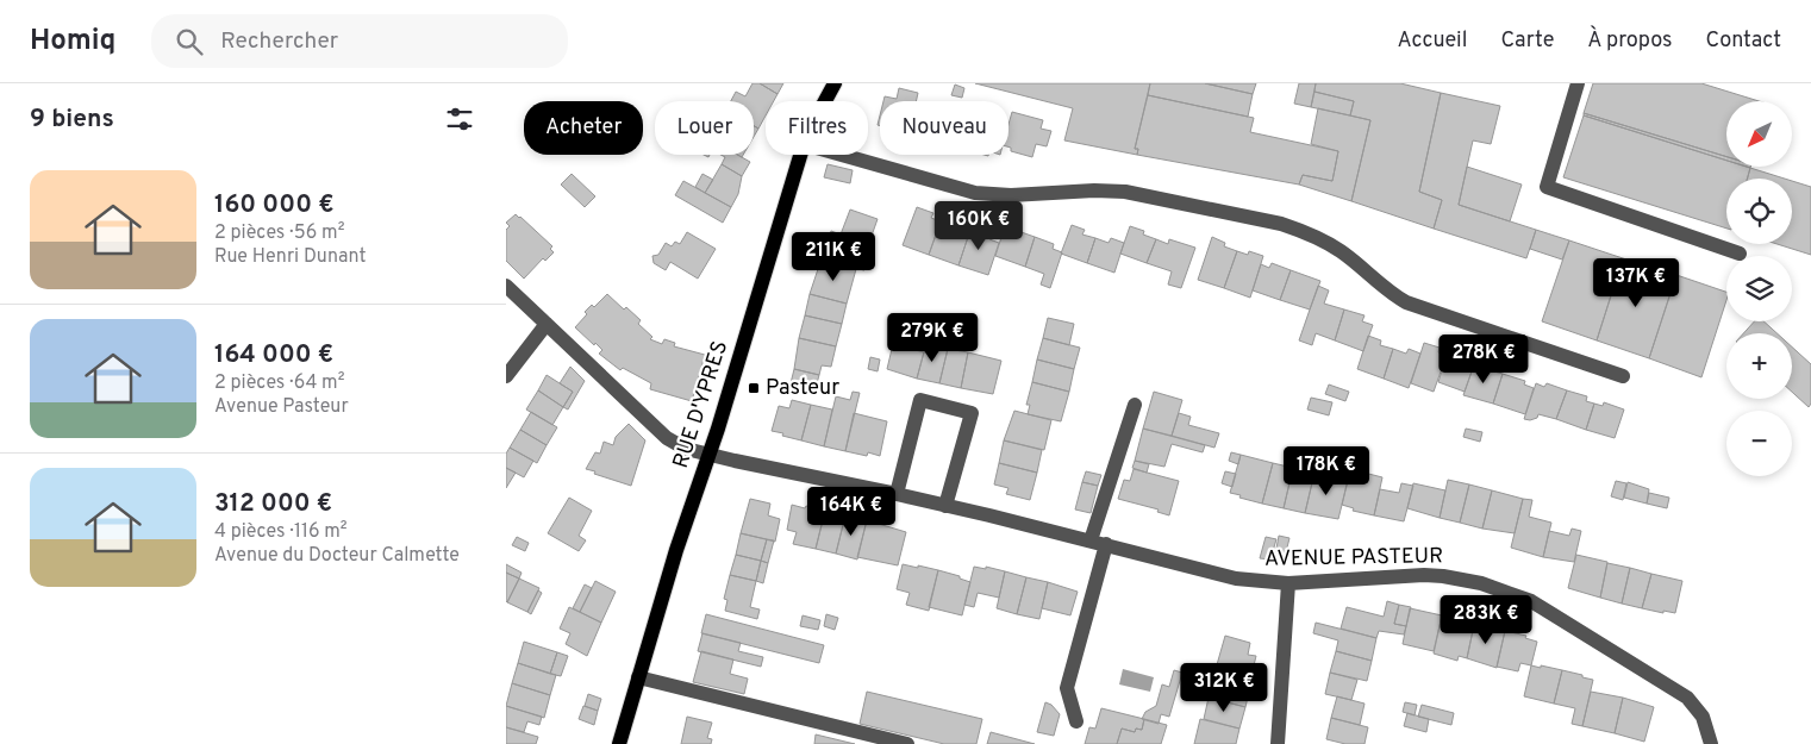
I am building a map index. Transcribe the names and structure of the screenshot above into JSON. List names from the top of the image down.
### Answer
{
  "streets": {
    "main road": ["RUE D'YPRES"],
    "street": ["AVENUE PASTEUR"]
  },
  "crossings": [
    ["RUE D'YPRES", "AVENUE PASTEUR"]
  ],
  "places": {
    "transit": ["Pasteur"]
  },
  "north": "bottom left",
  "page": {
    "header": "Homiq",
    "search": "Rechercher",
    "nav": [
      "Accueil",
      "Carte",
      "À propos",
      "Contact"
    ],
    "heading": "9 biens",
    "map_buttons": ["+", "−"],
    "chip": [
      "Acheter",
      "Louer",
      "Filtres",
      "Nouveau"
    ],
    "list": [
      {
        "name": "160 000 €",
        "note": "2 pièces · 56 m² · Rue Henri Dunant"
      },
      {
        "name": "164 000 €",
        "note": "2 pièces · 64 m² · Avenue Pasteur"
      },
      {
        "name": "312 000 €",
        "note": "4 pièces · 116 m² · Avenue du Docteur Calmette"
      }
    ],
    "price": [
      "160K €",
      "211K €",
      "137K €",
      "279K €",
      "278K €",
      "178K €",
      "164K €",
      "283K €",
      "312K €"
    ]
  }
}
